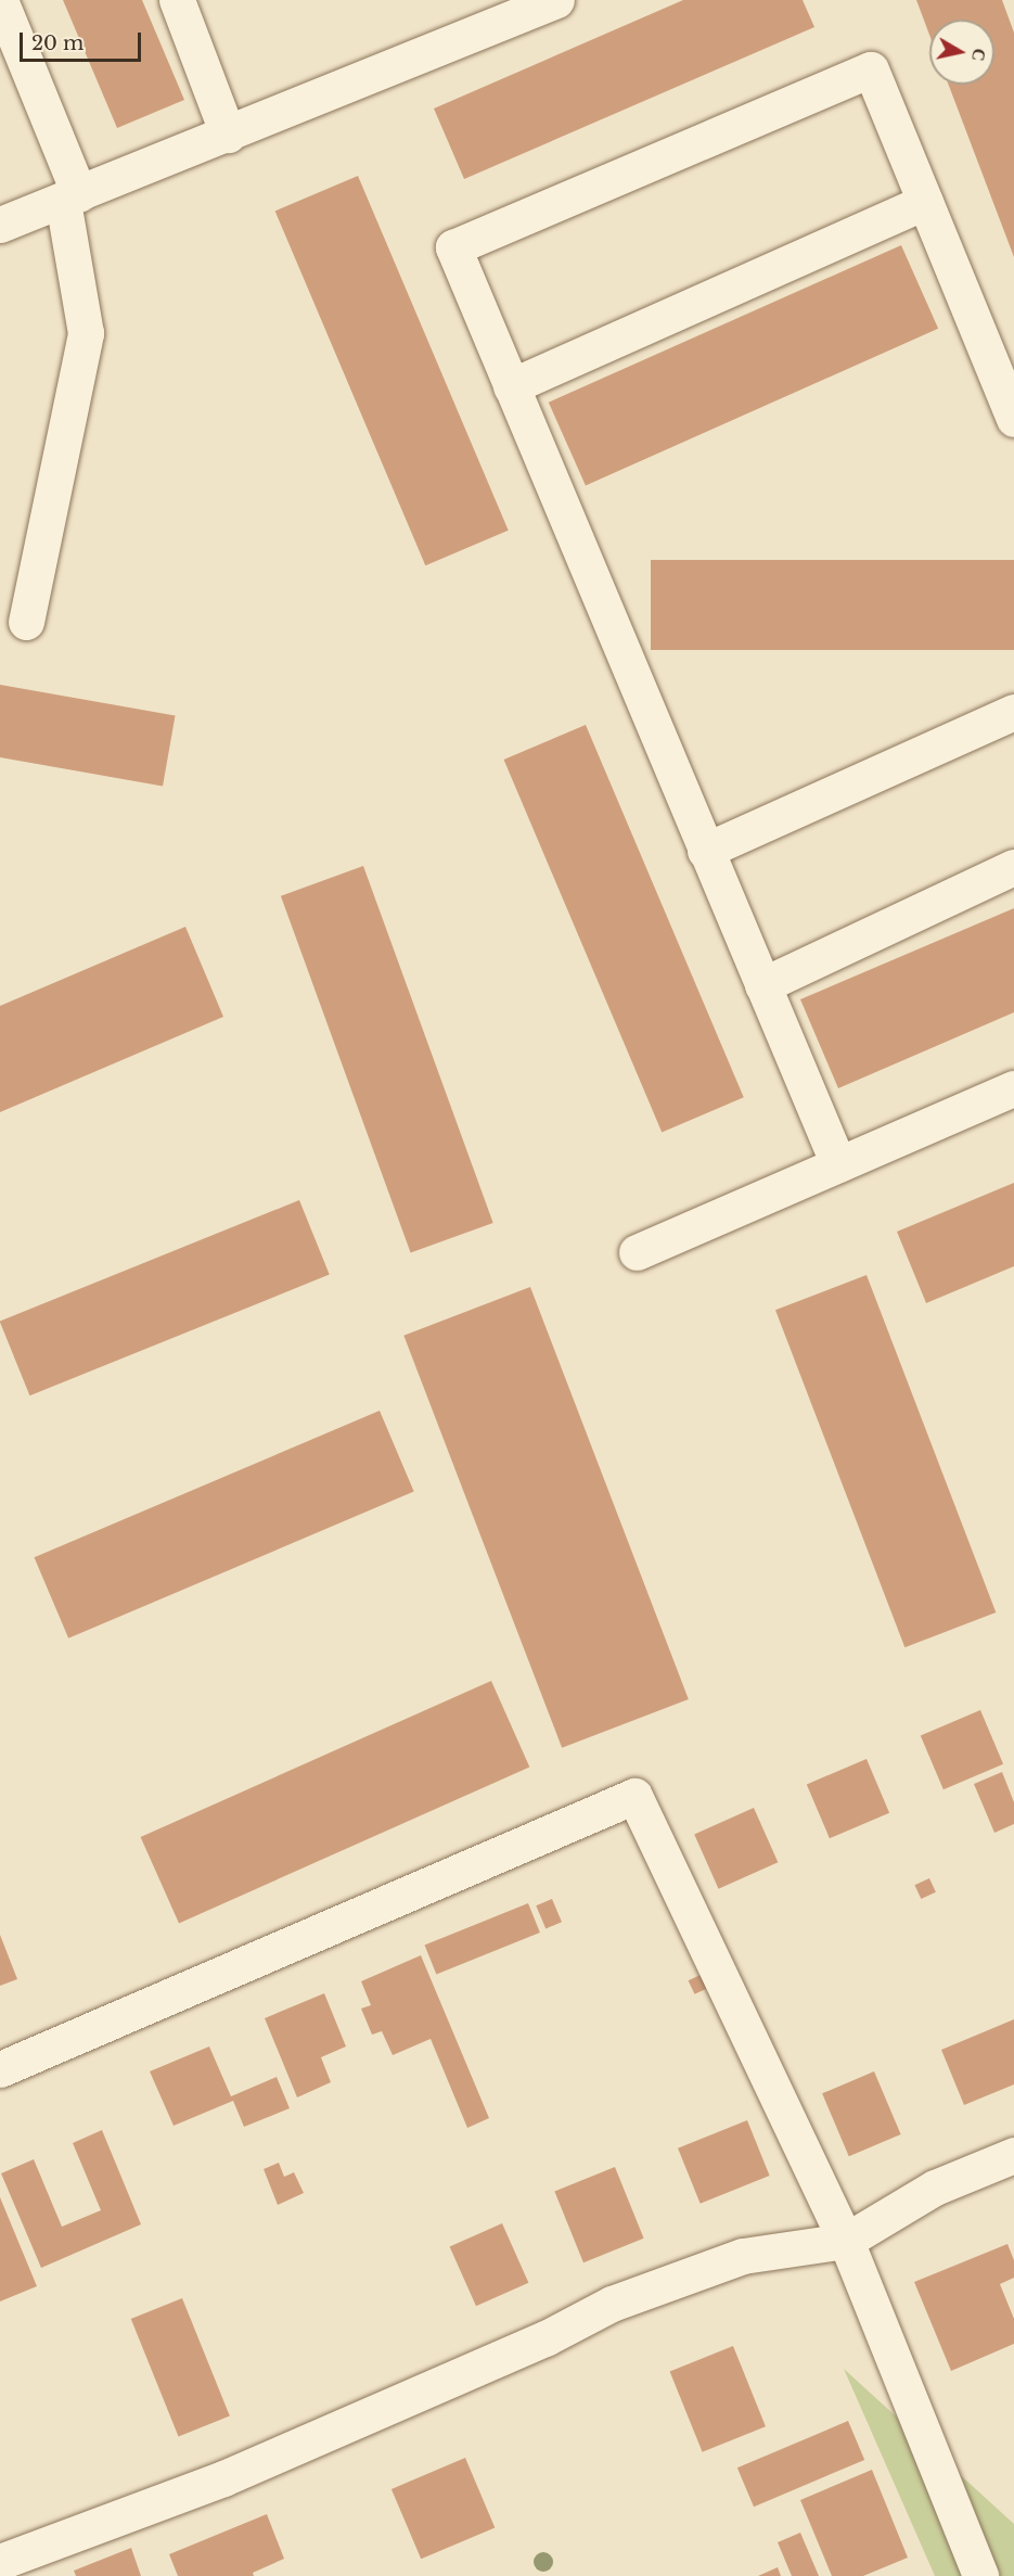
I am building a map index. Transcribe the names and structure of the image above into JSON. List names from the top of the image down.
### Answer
{
  "scale_bar": "20 m",
  "north": "right"
}
